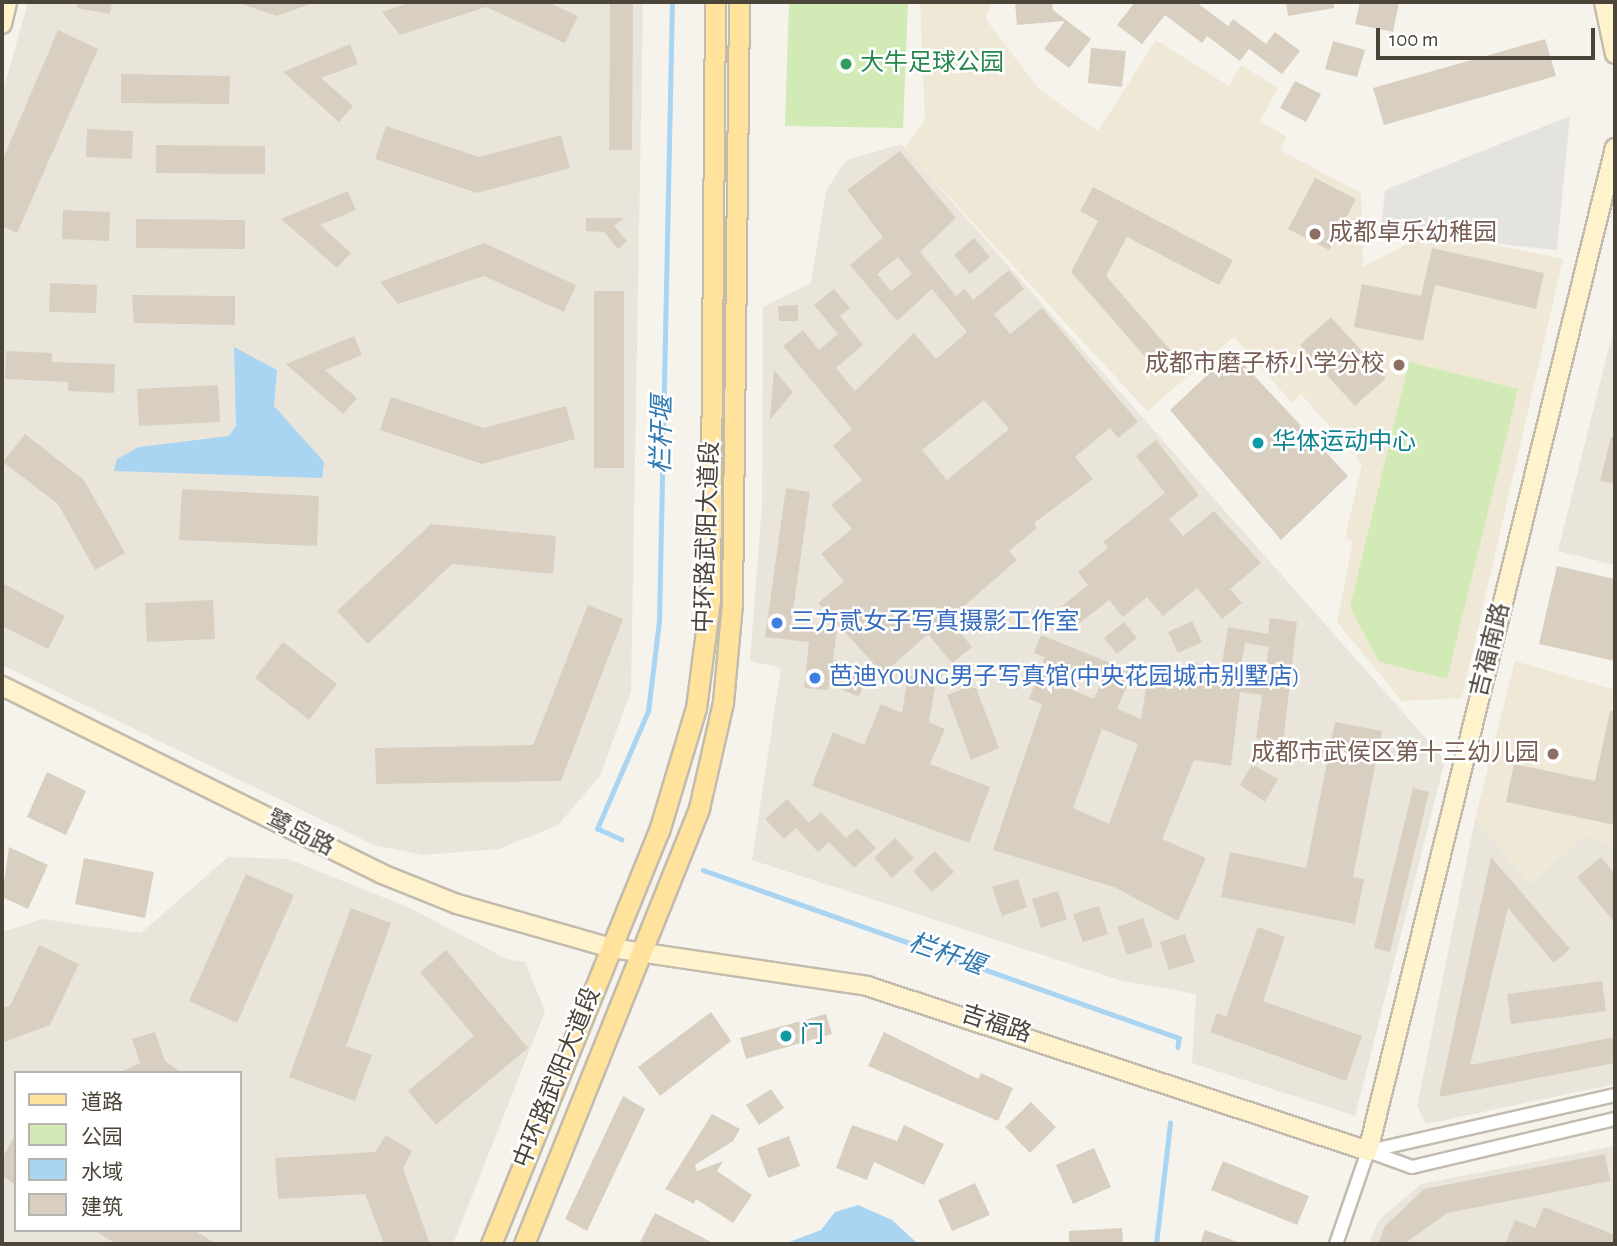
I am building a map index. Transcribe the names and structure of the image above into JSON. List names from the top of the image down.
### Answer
{
  "streets": {
    "main road": ["中环路武阳大道段"],
    "street": ["吉福南路", "鹭岛路", "吉福路"]
  },
  "crossings": [
    ["中环路武阳大道段", "鹭岛路"],
    ["中环路武阳大道段", "吉福路"],
    ["吉福南路", "吉福路"],
    ["鹭岛路", "吉福路"]
  ],
  "water": ["栏杆堰"],
  "places": [
    "大牛足球公园",
    "成都卓乐幼稚园",
    "成都市磨子桥小学分校",
    "华体运动中心",
    "三方贰女子写真摄影工作室",
    "芭迪YOUNG男子写真馆(中央花园城市别墅店)",
    "成都市武侯区第十三幼儿园",
    "门"
  ],
  "legend": [
    "道路",
    "公园",
    "水域",
    "建筑"
  ],
  "scale_bar": "100 m"
}
